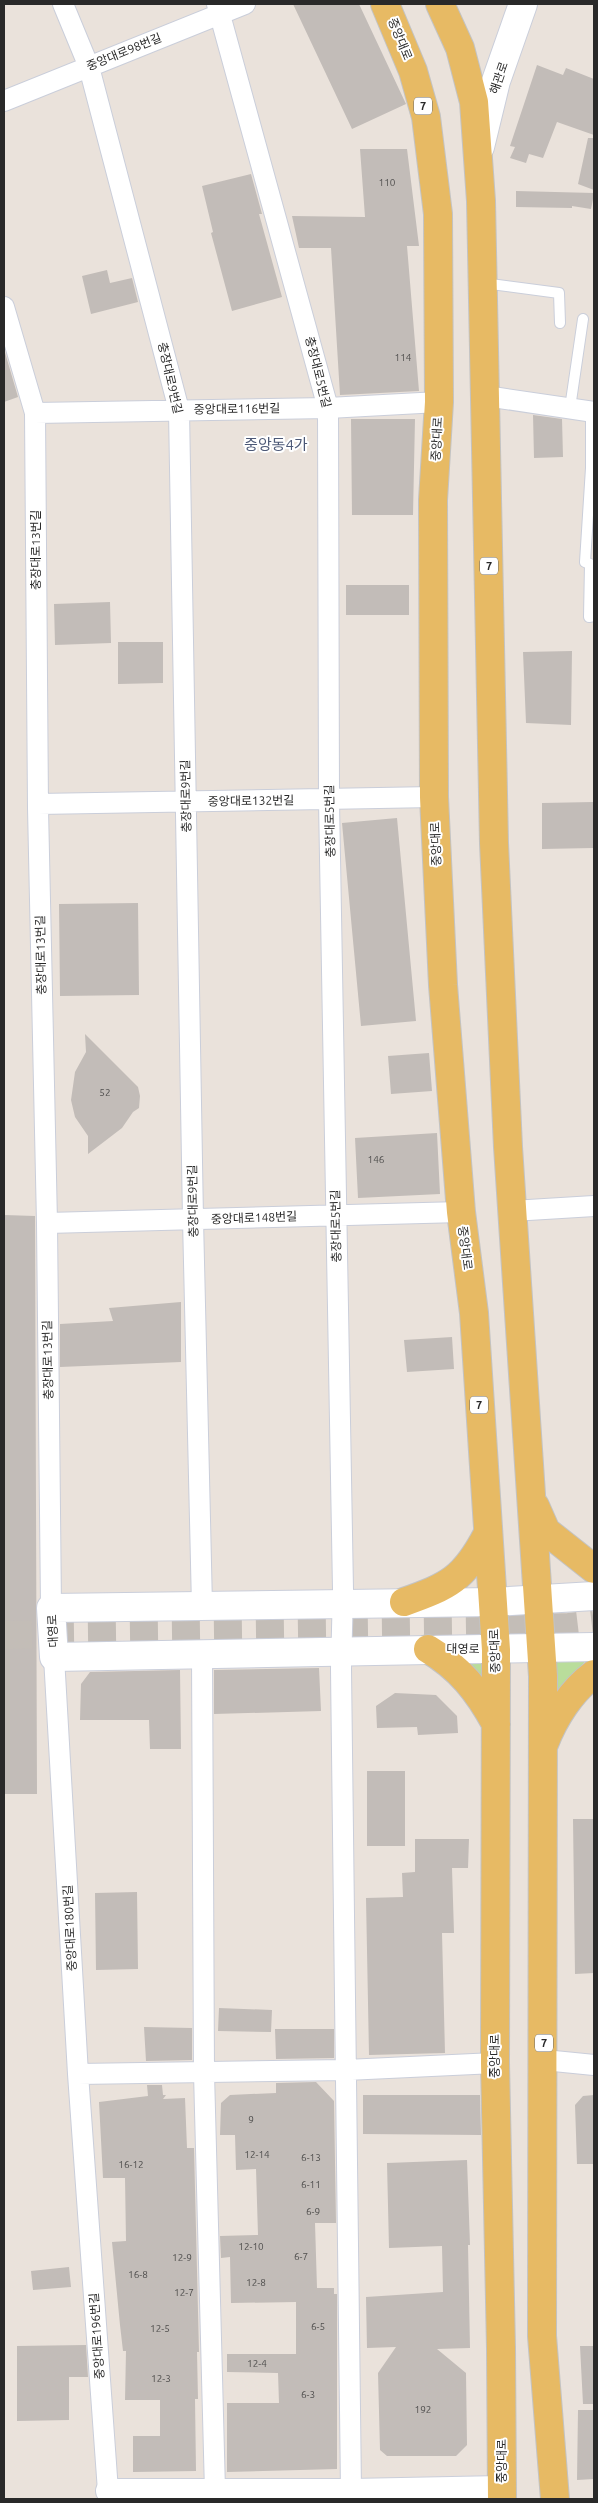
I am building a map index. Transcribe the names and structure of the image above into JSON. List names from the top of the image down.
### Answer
{
  "streets": {
    "main road": [
      "중앙대로",
      "해관로",
      "7",
      "대영로"
    ],
    "street": [
      "중앙대로98번길",
      "충장대로5번길",
      "충장대로9번길",
      "중앙대로116번길",
      "충장대로13번길",
      "중앙대로132번길",
      "중앙대로148번길",
      "중앙대로180번길",
      "중앙대로196번길"
    ]
  },
  "crossings": [
    ["중앙대로", "중앙대로116번길"],
    ["중앙대로", "중앙대로132번길"],
    ["중앙대로", "중앙대로148번길"],
    ["중앙대로", "대영로"],
    ["중앙대로", "중앙대로196번길"],
    ["중앙대로98번길", "충장대로5번길"],
    ["중앙대로98번길", "충장대로9번길"],
    ["해관로", "7"],
    ["7", "대영로"],
    ["충장대로5번길", "중앙대로116번길"],
    ["충장대로5번길", "중앙대로132번길"],
    ["충장대로5번길", "중앙대로148번길"],
    ["충장대로5번길", "대영로"],
    ["충장대로9번길", "중앙대로116번길"],
    ["충장대로9번길", "중앙대로132번길"],
    ["충장대로9번길", "중앙대로148번길"],
    ["충장대로9번길", "대영로"],
    ["중앙대로116번길", "충장대로13번길"],
    ["충장대로13번길", "중앙대로132번길"],
    ["충장대로13번길", "중앙대로148번길"],
    ["충장대로13번길", "대영로"],
    ["대영로", "중앙대로180번길"],
    ["중앙대로180번길", "중앙대로196번길"]
  ],
  "districts": ["중앙동4가"],
  "house_numbers": [
    "110",
    "114",
    "52",
    "146",
    "9",
    "12-14",
    "6-13",
    "16-12",
    "6-11",
    "6-9",
    "12-10",
    "6-7",
    "12-9",
    "16-8",
    "12-8",
    "12-7",
    "6-5",
    "12-5",
    "12-4",
    "12-3",
    "6-3",
    "192"
  ]
}
